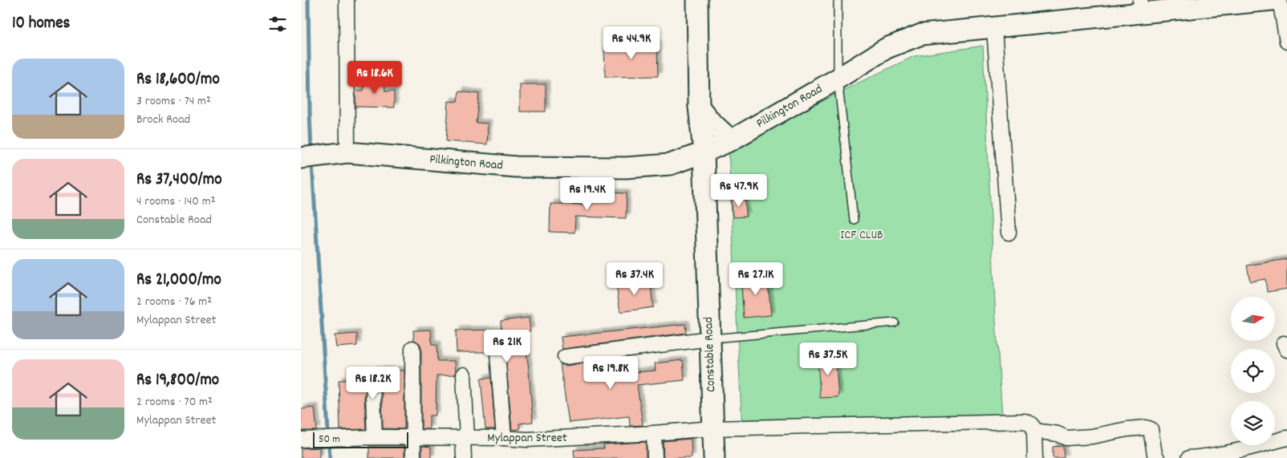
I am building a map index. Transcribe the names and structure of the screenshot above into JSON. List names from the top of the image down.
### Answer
{
  "streets": {
    "street": ["Pilkington Road", "Constable Road", "Mylappan Street"]
  },
  "crossings": [
    ["Pilkington Road", "Constable Road"],
    ["Constable Road", "Mylappan Street"]
  ],
  "parks": ["ICF CLUB"],
  "scale_bar": "50 m",
  "north": "right",
  "page": {
    "heading": "10 homes",
    "price": [
      "Rs 44.9K",
      "Rs 18.6K",
      "Rs 47.9K",
      "Rs 19.4K",
      "Rs 37.4K",
      "Rs 27.1K",
      "Rs 21K",
      "Rs 37.5K",
      "Rs 19.8K",
      "Rs 18.2K"
    ],
    "list": [
      {
        "name": "Rs 18,600/mo",
        "note": "3 rooms · 74 m² · Brock Road"
      },
      {
        "name": "Rs 37,400/mo",
        "note": "4 rooms · 140 m² · Constable Road"
      },
      {
        "name": "Rs 21,000/mo",
        "note": "2 rooms · 76 m² · Mylappan Street"
      },
      {
        "name": "Rs 19,800/mo",
        "note": "2 rooms · 70 m² · Mylappan Street"
      }
    ],
    "scale": "50 m"
  }
}
